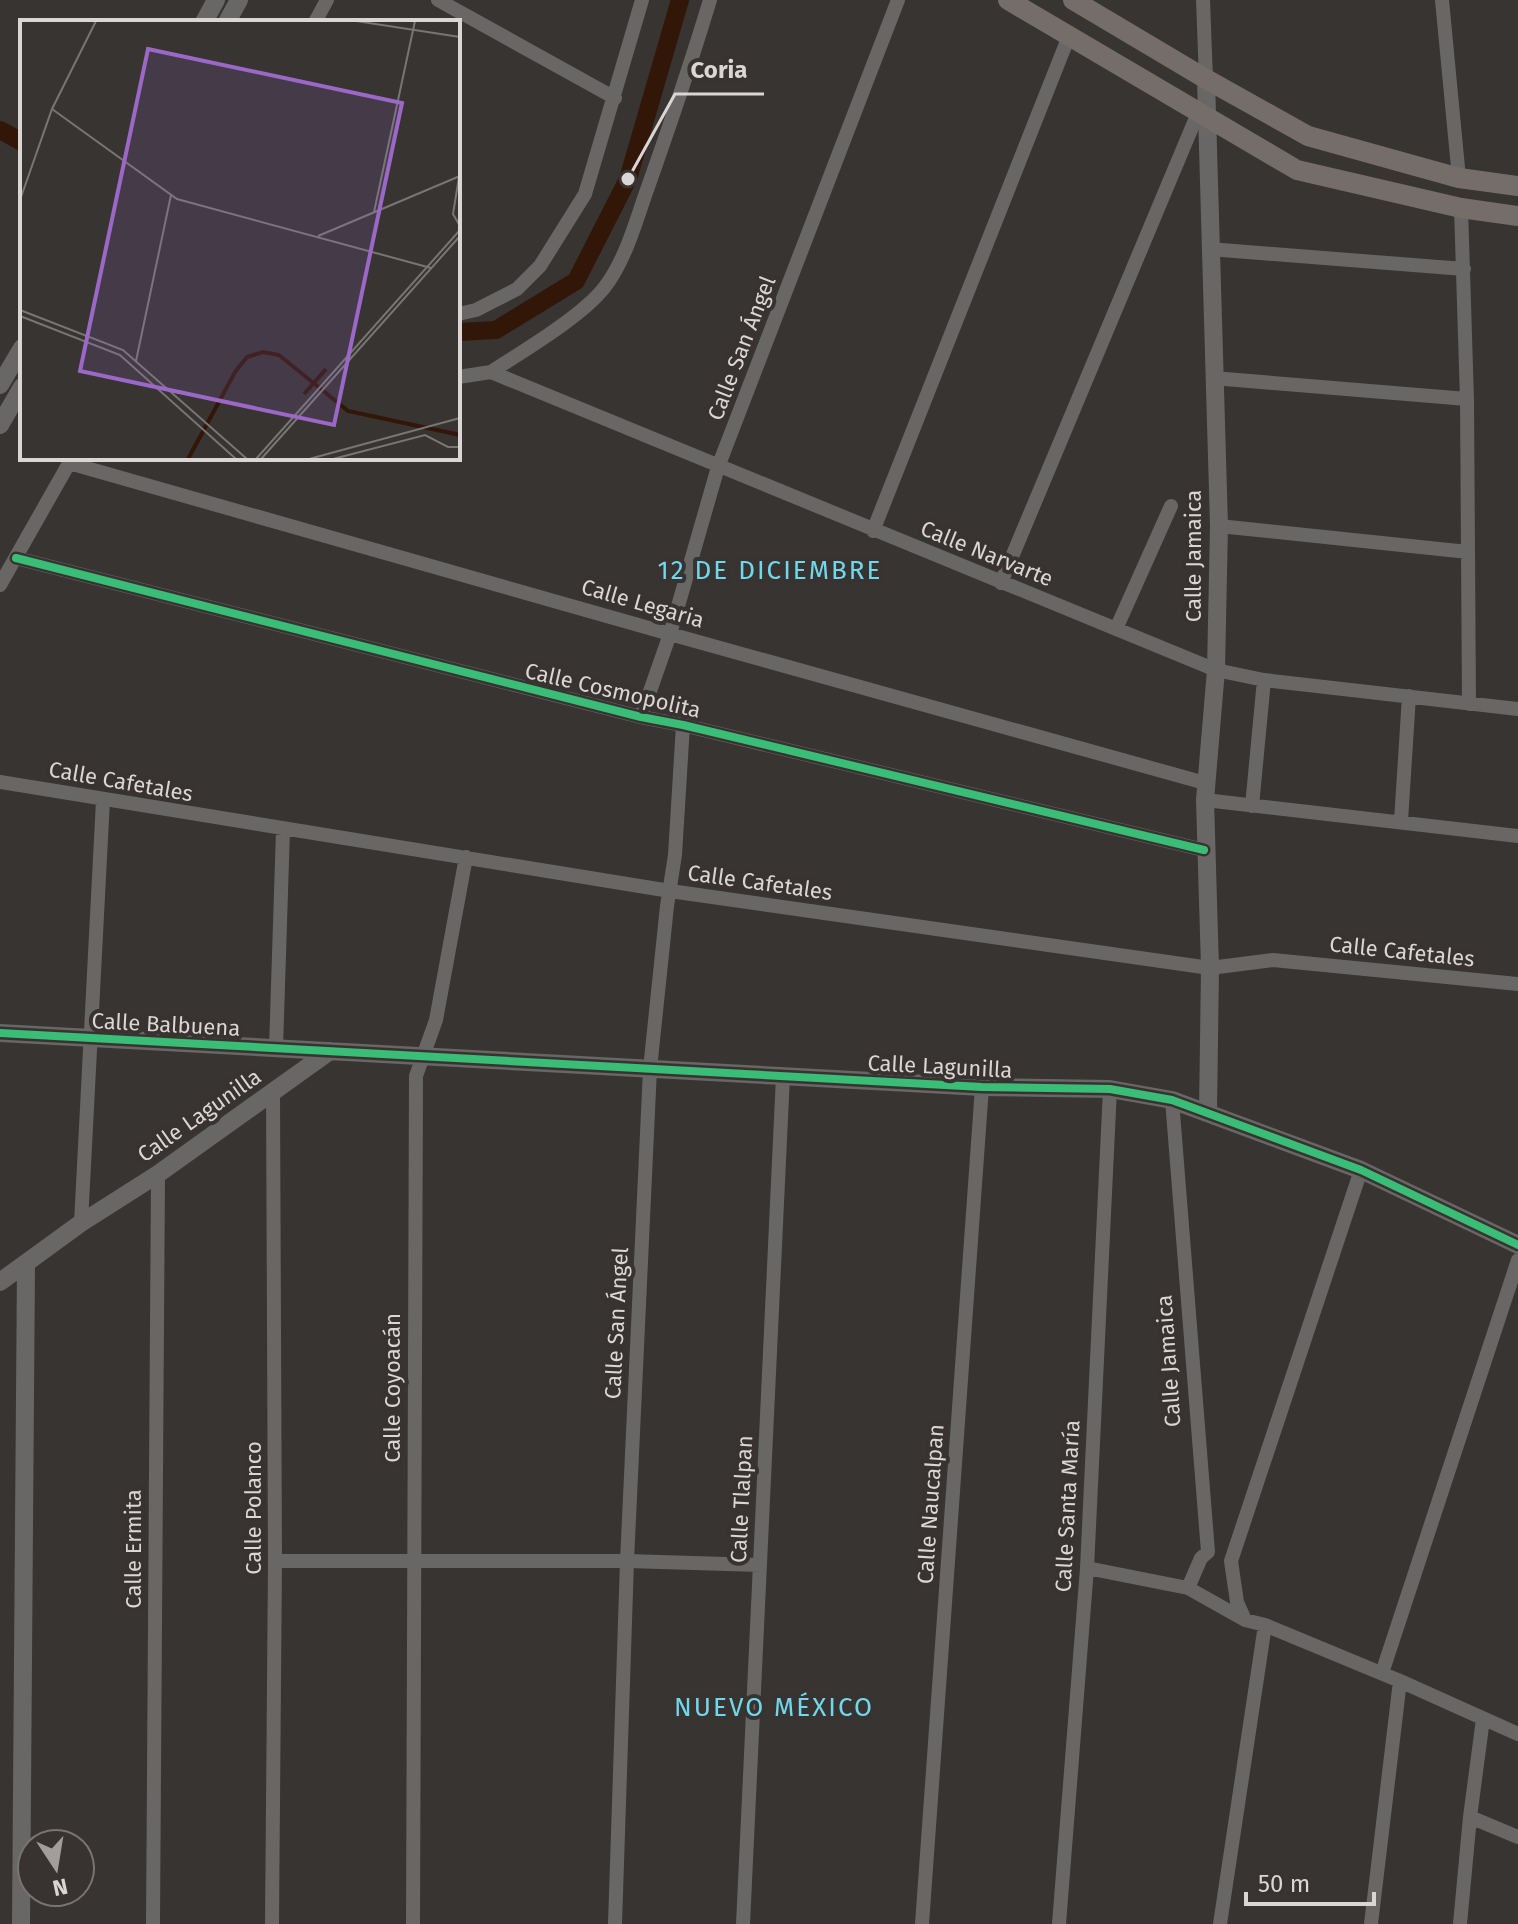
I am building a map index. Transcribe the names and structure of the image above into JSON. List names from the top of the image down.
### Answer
{
  "streets": {
    "street": [
      "Calle San Ángel",
      "Calle Narvarte",
      "Calle Jamaica",
      "Calle Legaria",
      "Calle Cosmopolita",
      "Calle Cafetales",
      "Calle Balbuena",
      "Calle Lagunilla",
      "Calle Coyoacán",
      "Calle Tlalpan",
      "Calle Naucalpan",
      "Calle Santa María",
      "Calle Polanco",
      "Calle Ermita"
    ]
  },
  "crossings": [
    ["Calle San Ángel", "Calle Narvarte"],
    ["Calle San Ángel", "Calle Legaria"],
    ["Calle San Ángel", "Calle Cosmopolita"],
    ["Calle San Ángel", "Calle Cafetales"],
    ["Calle San Ángel", "Calle Lagunilla"],
    ["Calle Narvarte", "Calle Jamaica"],
    ["Calle Jamaica", "Calle Legaria"],
    ["Calle Jamaica", "Calle Cosmopolita"],
    ["Calle Jamaica", "Calle Cafetales"],
    ["Calle Jamaica", "Calle Lagunilla"],
    ["Calle Cafetales", "Calle Coyoacán"],
    ["Calle Balbuena", "Calle Lagunilla"],
    ["Calle Lagunilla", "Calle Coyoacán"],
    ["Calle Lagunilla", "Calle Tlalpan"],
    ["Calle Lagunilla", "Calle Naucalpan"],
    ["Calle Lagunilla", "Calle Santa María"],
    ["Calle Lagunilla", "Calle Polanco"],
    ["Calle Lagunilla", "Calle Ermita"]
  ],
  "districts": ["12 DE DICIEMBRE", "NUEVO MÉXICO"],
  "places": ["Coria"],
  "scale_bar": "50 m",
  "north": "bottom"
}
